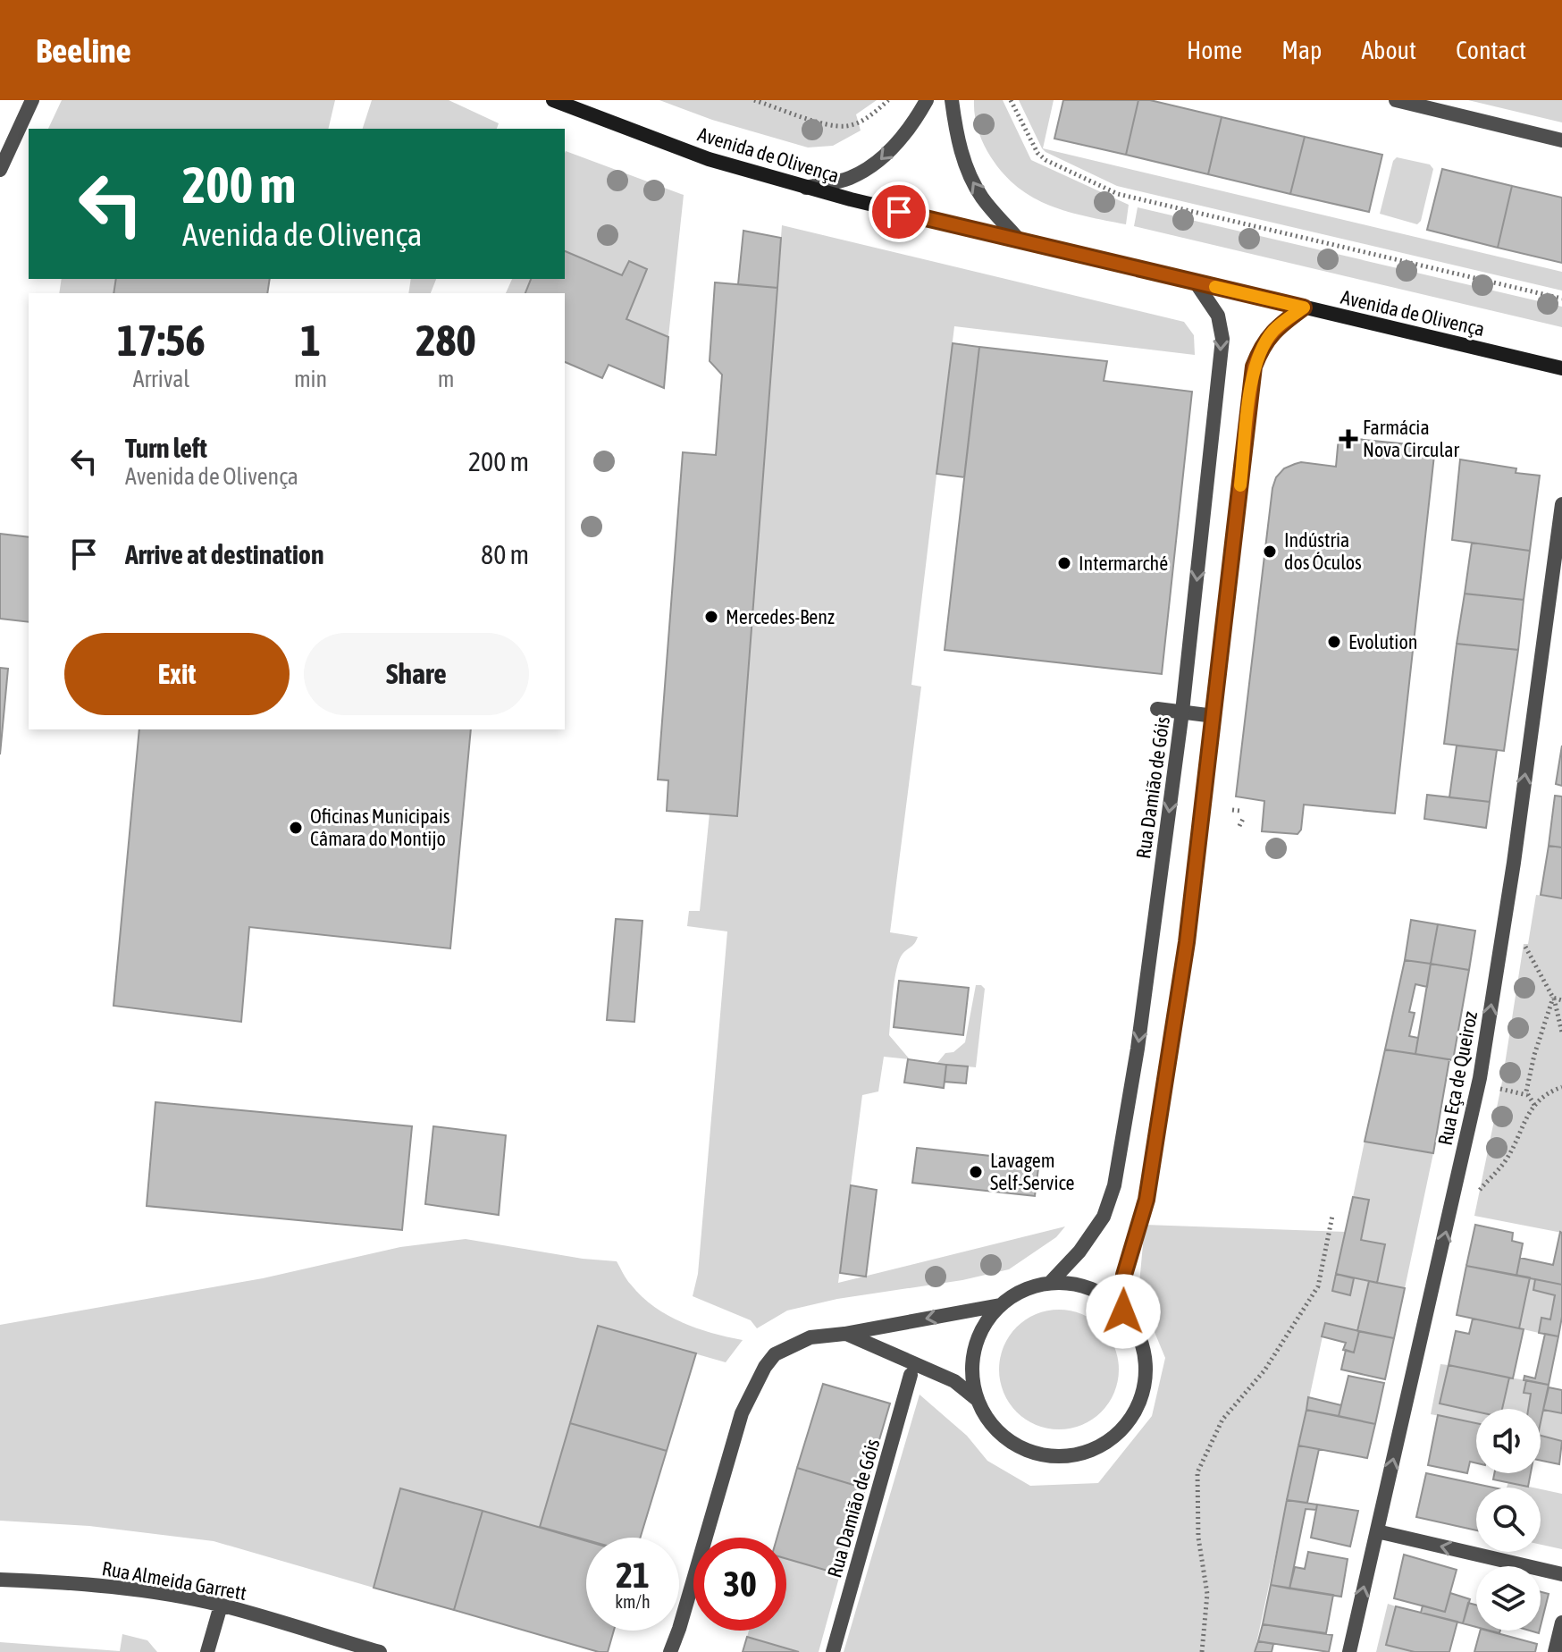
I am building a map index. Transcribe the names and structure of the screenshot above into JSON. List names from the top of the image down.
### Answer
{
  "streets": {
    "main road": ["Avenida de Olivença"],
    "street": ["Rua Damião de Góis", "Rua Eça de Queiroz", "Rua Almeida Garrett"]
  },
  "crossings": [
    ["Avenida de Olivença", "Rua Damião de Góis"]
  ],
  "one_way": ["Rua Eça de Queiroz"],
  "places": {
    "health": ["Farmácia Nova Circular"],
    "other": [
      "Indústria dos Óculos",
      "Intermarché",
      "Mercedes-Benz",
      "Evolution",
      "Oficinas Municipais Câmara do Montijo",
      "Lavagem Self-Service"
    ]
  },
  "page": {
    "header": "Beeline",
    "nav": [
      "Home",
      "Map",
      "About",
      "Contact"
    ],
    "turn": ["200 m", "Avenida de Olivença"],
    "eta": [
      "17:56",
      "Arrival",
      "1",
      "min",
      "280",
      "m"
    ],
    "list": [
      {
        "name": "Turn left",
        "note": "Avenida de Olivença",
        "value": "200 m"
      },
      {
        "name": "Arrive at destination",
        "value": "80 m"
      }
    ],
    "buttons": ["Exit", "Share"],
    "speed": "21 km/h",
    "limit": "30"
  }
}
